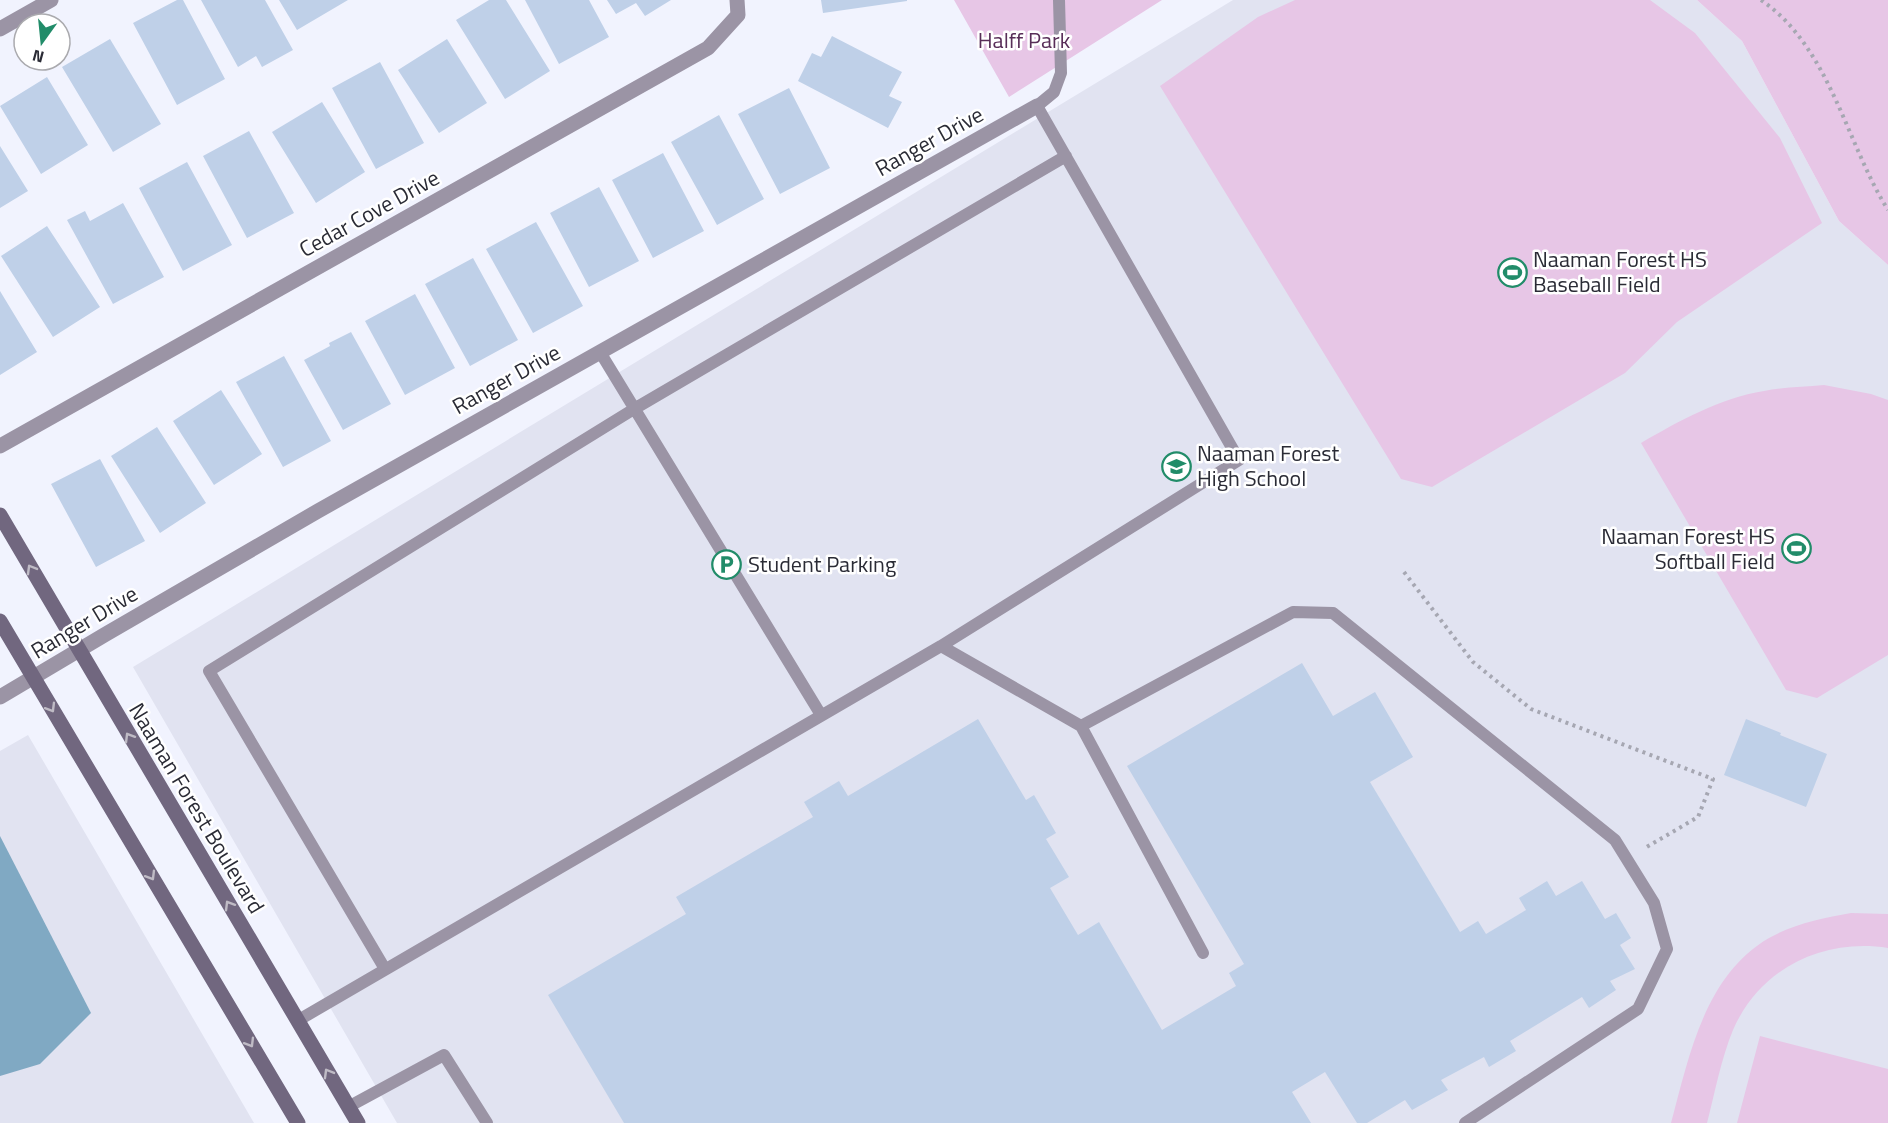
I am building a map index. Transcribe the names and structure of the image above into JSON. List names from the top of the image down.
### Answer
{
  "streets": {
    "main road": ["Naaman Forest Boulevard"],
    "street": ["Ranger Drive", "Cedar Cove Drive"]
  },
  "crossings": [
    ["Ranger Drive", "Naaman Forest Boulevard"]
  ],
  "parks": ["Halff Park"],
  "places": {
    "sports": ["Naaman Forest HS Baseball Field", "Naaman Forest HS Softball Field"],
    "school or university": ["Naaman Forest High School"],
    "parking": ["Student Parking"]
  },
  "north": "bottom"
}
